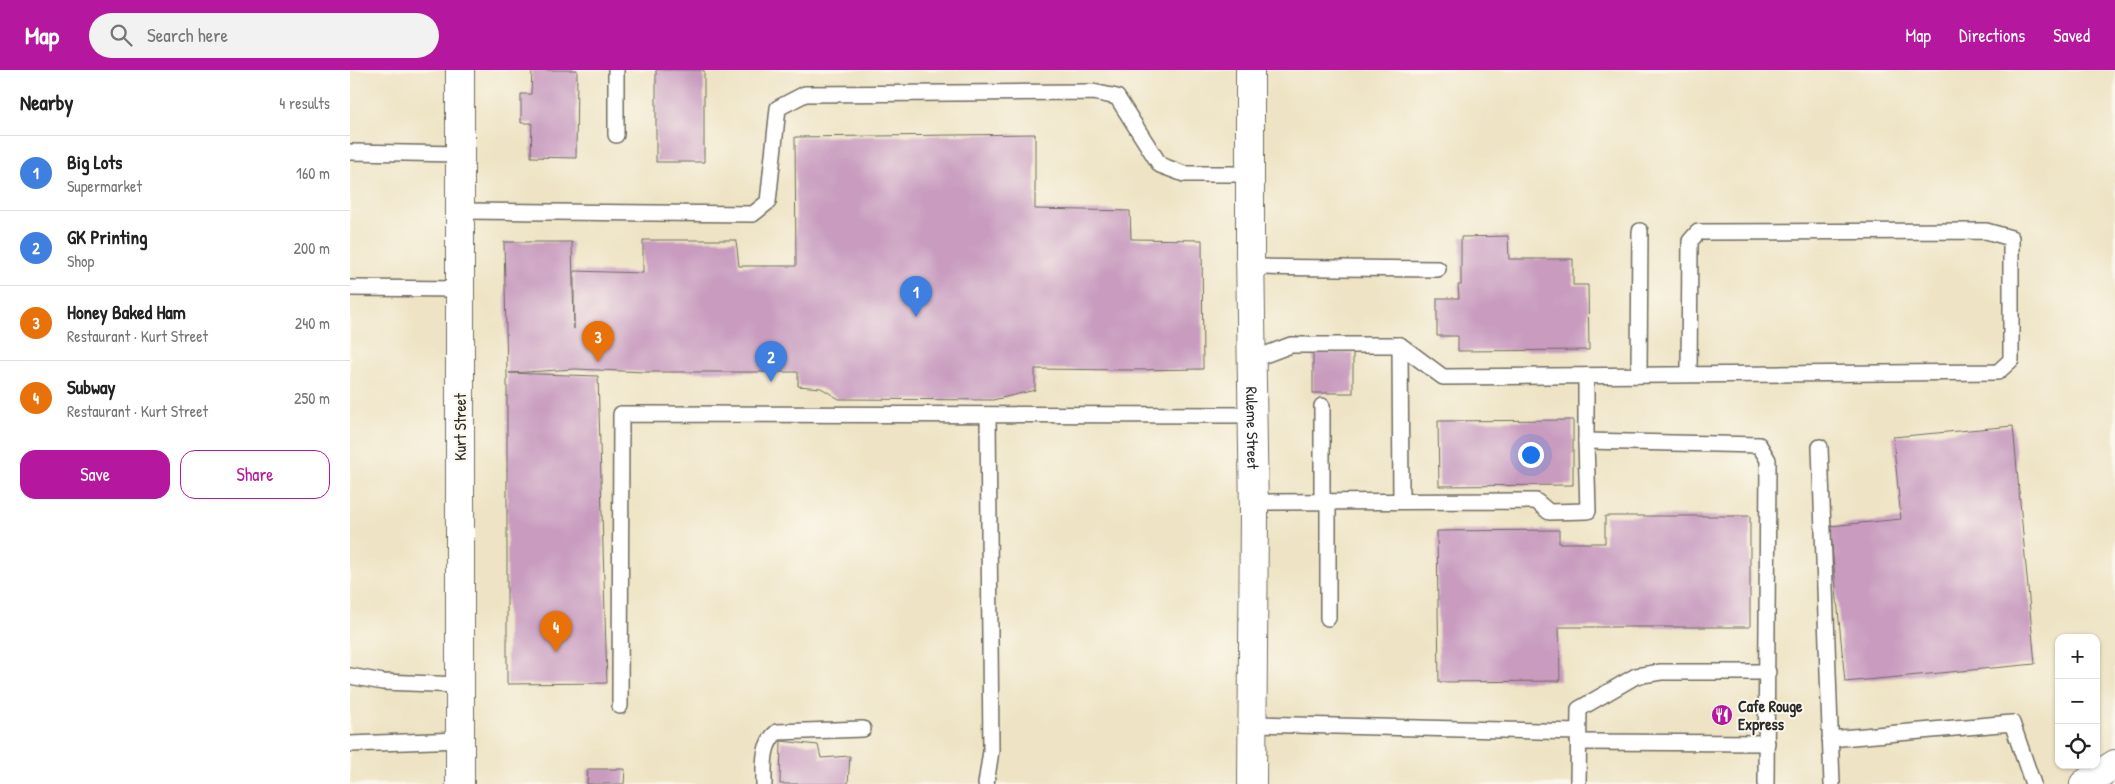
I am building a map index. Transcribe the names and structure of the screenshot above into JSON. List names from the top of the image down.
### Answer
{
  "streets": {
    "street": ["Kurt Street", "Ruleme Street"]
  },
  "places": {
    "restaurant": ["Cafe Rouge Express"]
  },
  "page": {
    "header": "Map",
    "search": "Search here",
    "nav": ["Map", "Directions", "Saved"],
    "heading": ["Nearby", "4 results"],
    "list": [
      {
        "mark": "1",
        "name": "Big Lots",
        "note": "Supermarket",
        "value": "160 m"
      },
      {
        "mark": "2",
        "name": "GK Printing",
        "note": "Shop",
        "value": "200 m"
      },
      {
        "mark": "3",
        "name": "Honey Baked Ham",
        "note": "Restaurant · Kurt Street",
        "value": "240 m"
      },
      {
        "mark": "4",
        "name": "Subway",
        "note": "Restaurant · Kurt Street",
        "value": "250 m"
      }
    ],
    "pins": [
      "1",
      "3",
      "2",
      "4"
    ],
    "buttons": ["Save", "Share"],
    "map_buttons": ["+", "−"]
  }
}
